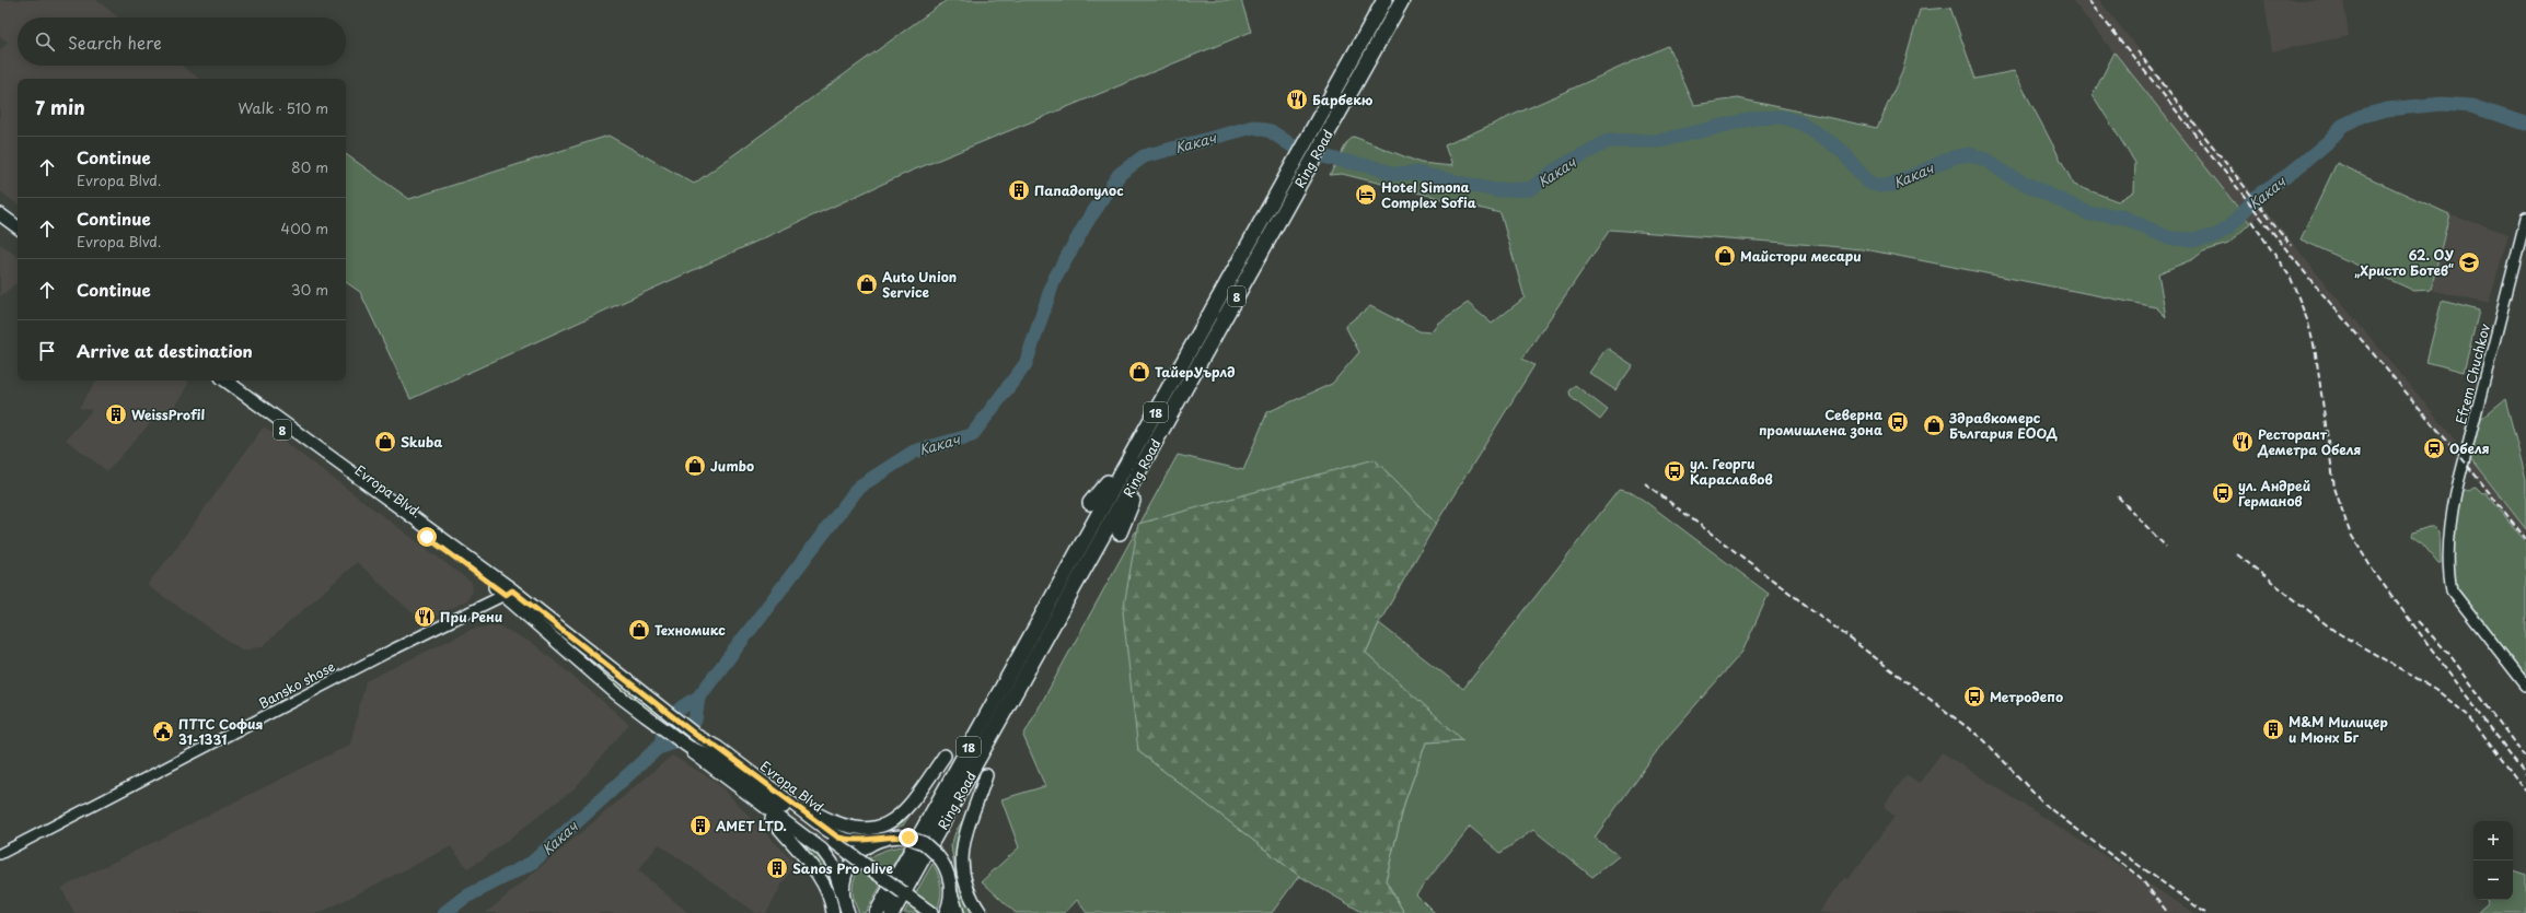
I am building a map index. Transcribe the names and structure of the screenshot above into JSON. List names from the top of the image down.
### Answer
{
  "streets": {
    "highway": ["Ring Road", "8", "18"],
    "main road": ["Evropa Blvd."],
    "street": ["Efrem Chuchkov", "Bansko shose"]
  },
  "crossings": [
    ["Ring Road", "8"],
    ["8", "Evropa Blvd."],
    ["Evropa Blvd.", "Bansko shose"]
  ],
  "water": ["Какач"],
  "places": {
    "restaurant": ["Барбекю", "Ресторант Деметра Обеля", "При Рени"],
    "building": [
      "Пападопулос",
      "WeissProfil",
      "М&M Mилицер и Мюнх Бг",
      "AMET LTD.",
      "Sanos Pro olive"
    ],
    "hotel": ["Hotel Simona Complex Sofia"],
    "shop": [
      "Майстори месари",
      "Auto Union Service",
      "ТайерУърлд",
      "Здравкомерс България ЕООД",
      "Skuba",
      "Jumbo",
      "Техномикс"
    ],
    "school or university": ["62. ОУ „Христо Ботев“"],
    "bus stop": [
      "Северна промишлена зона",
      "ул. Георги Караславов",
      "ул. Андрей Германов",
      "Метродепо"
    ],
    "station": ["Обеля"],
    "public building": ["ПТТС София 31-1331"]
  },
  "page": {
    "search": "Search here",
    "heading": ["7 min", "Walk · 510 m"],
    "list": [
      ["Continue", "Evropa Blvd.", "80 m"],
      ["Continue", "Evropa Blvd.", "400 m"],
      ["Continue", "30 m"],
      "Arrive at destination"
    ],
    "map_buttons": ["+", "−"]
  }
}
